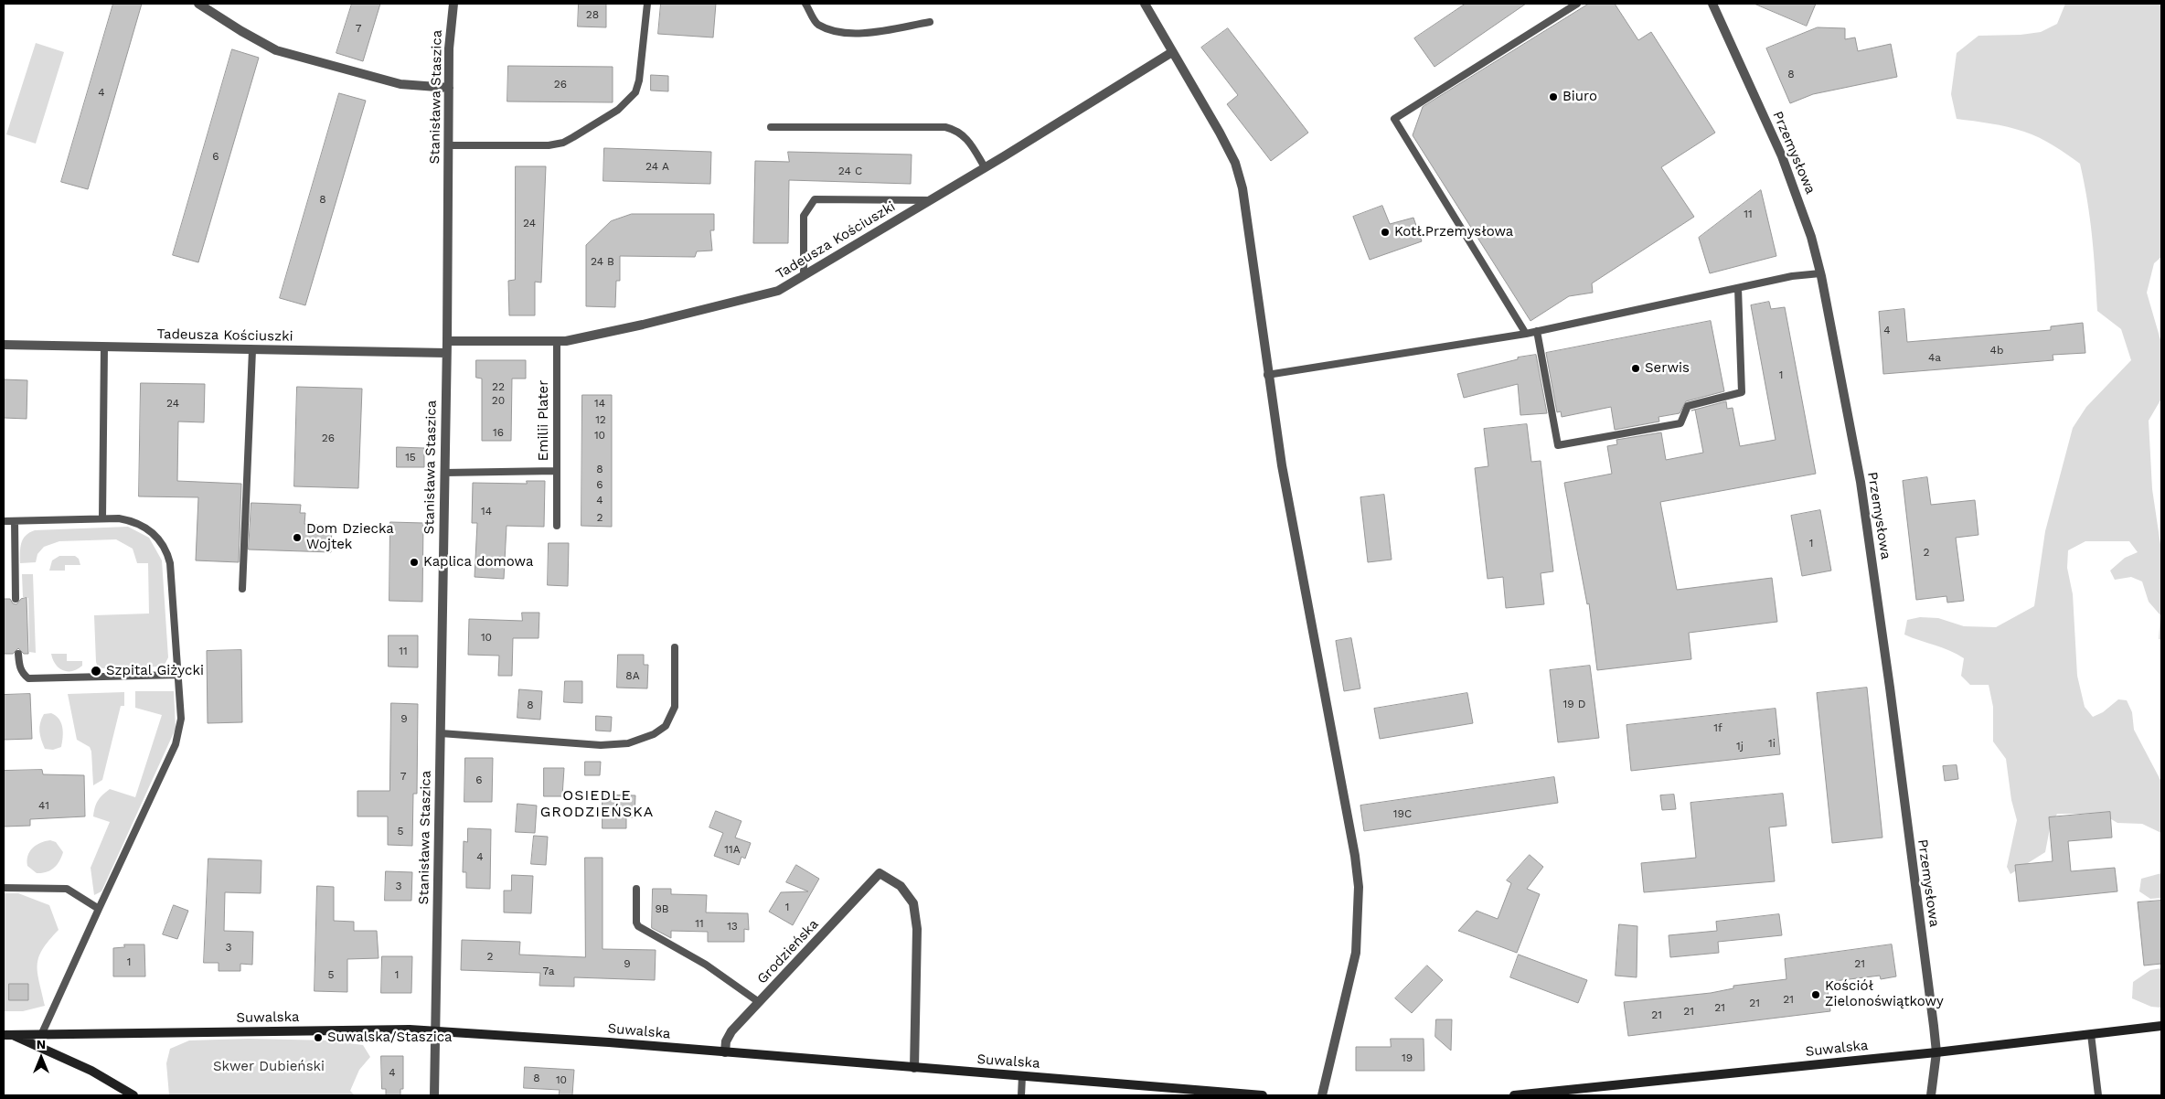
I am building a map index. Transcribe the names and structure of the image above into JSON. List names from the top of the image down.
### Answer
{
  "streets": {
    "street": [
      "Stanisława Staszica",
      "Przemysłowa",
      "Tadeusza Kościuszki",
      "Grodzieńska",
      "Suwalska"
    ],
    "lane": ["Emilii Plater"]
  },
  "crossings": [
    ["Stanisława Staszica", "Tadeusza Kościuszki"],
    ["Stanisława Staszica", "Emilii Plater"],
    ["Stanisława Staszica", "Suwalska"],
    ["Przemysłowa", "Suwalska"],
    ["Tadeusza Kościuszki", "Emilii Plater"],
    ["Grodzieńska", "Suwalska"]
  ],
  "districts": ["OSIEDLE GRODZIEŃSKA"],
  "parks": ["Skwer Dubieński"],
  "places": [
    "Biuro",
    "Kotł.Przemysłowa",
    "Serwis",
    "Dom Dziecka Wojtek",
    "Kaplica domowa",
    "Szpital Giżycki",
    "Kościół Zielonoświątkowy",
    "Suwalska/Staszica"
  ],
  "house_numbers": [
    "28",
    "7",
    "8",
    "26",
    "4",
    "6",
    "24 A",
    "24 C",
    "8",
    "11",
    "24",
    "24 B",
    "4",
    "4b",
    "4a",
    "1",
    "22",
    "20",
    "24",
    "14",
    "12",
    "16",
    "10",
    "26",
    "15",
    "8",
    "6",
    "4",
    "14",
    "2",
    "1",
    "2",
    "10",
    "11",
    "8A",
    "19 D",
    "8",
    "9",
    "1f",
    "1i",
    "1j",
    "7",
    "6",
    "41",
    "19C",
    "5",
    "11A",
    "4",
    "3",
    "1",
    "9B",
    "11",
    "13",
    "3",
    "2",
    "1",
    "9",
    "21",
    "7a",
    "5",
    "1",
    "21",
    "21",
    "21",
    "21",
    "21",
    "19",
    "4",
    "8",
    "10"
  ],
  "north": "top"
}
